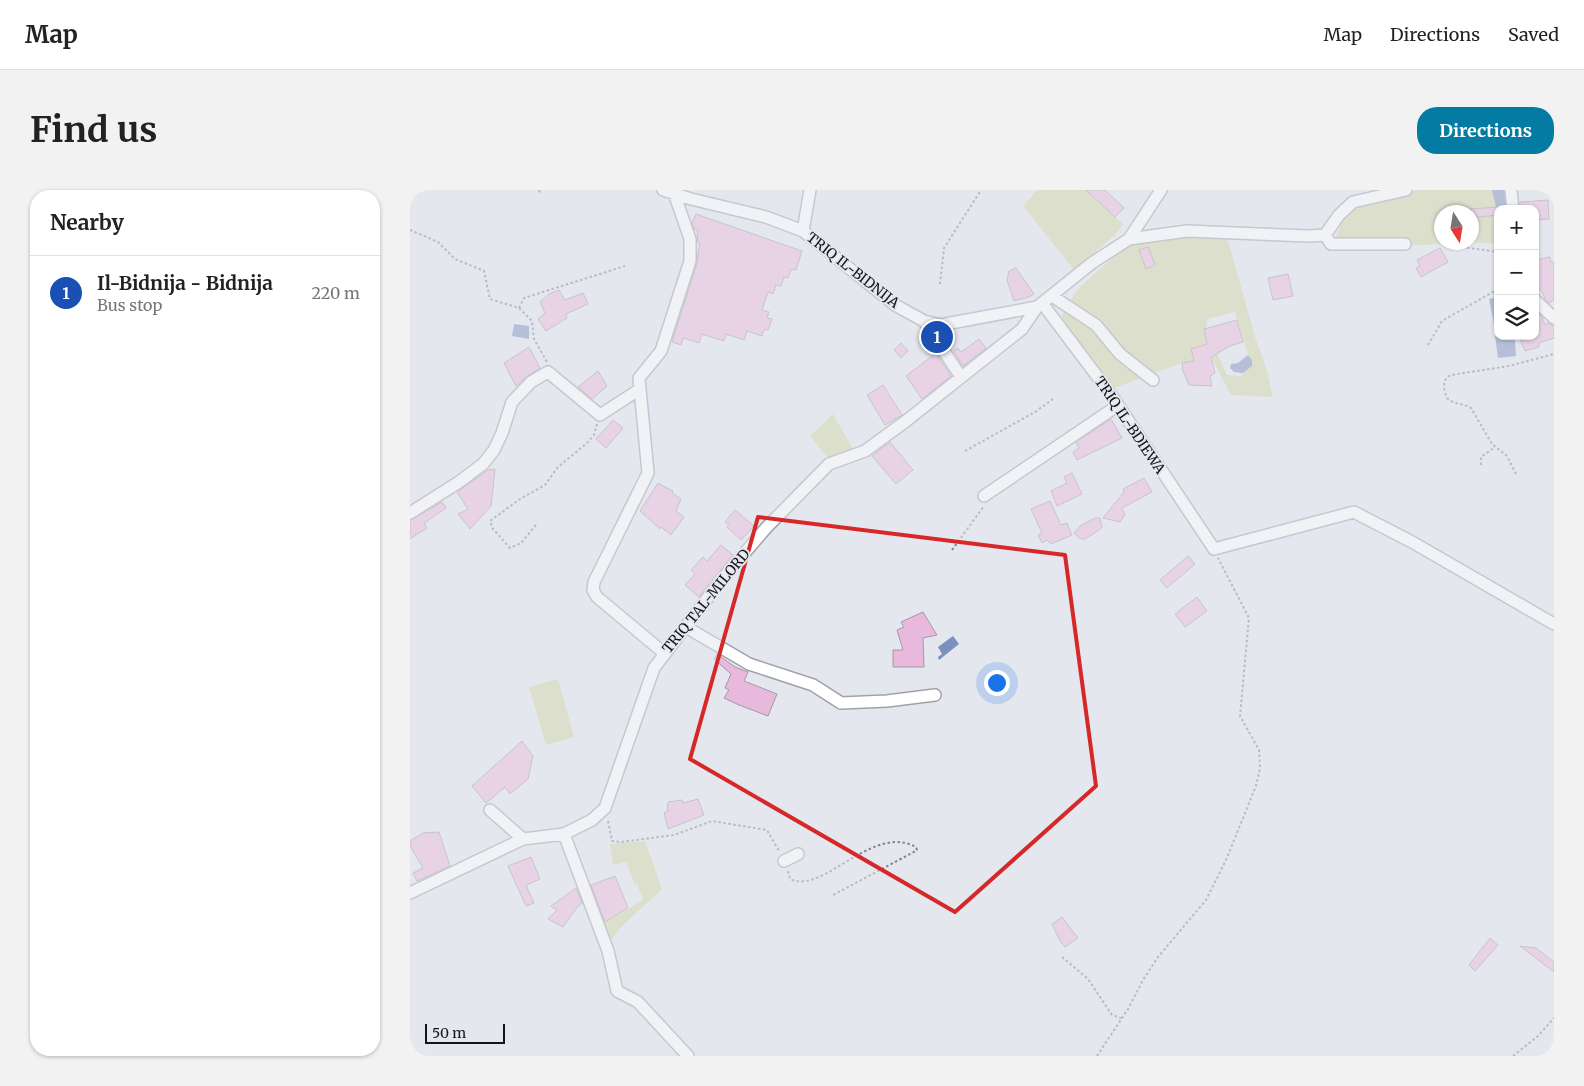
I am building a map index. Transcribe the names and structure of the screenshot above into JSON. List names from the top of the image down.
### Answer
{
  "streets": {
    "street": ["TRIQ IL-BIDNIJA", "TRIQ IL-BDIEWA", "TRIQ TAL-MILORD"]
  },
  "crossings": [
    ["TRIQ IL-BIDNIJA", "TRIQ IL-BDIEWA"],
    ["TRIQ IL-BIDNIJA", "TRIQ TAL-MILORD"],
    ["TRIQ IL-BDIEWA", "TRIQ TAL-MILORD"]
  ],
  "scale_bar": "50 m",
  "north": "bottom",
  "page": {
    "header": "Map",
    "nav": ["Map", "Directions", "Saved"],
    "buttons": "Directions",
    "title": "Find us",
    "heading": "Nearby",
    "map_buttons": ["+", "−"],
    "list": [
      {
        "mark": "1",
        "name": "Il-Bidnija - Bidnija",
        "note": "Bus stop",
        "value": "220 m"
      }
    ],
    "pins": "1",
    "scale": "50 m"
  }
}
